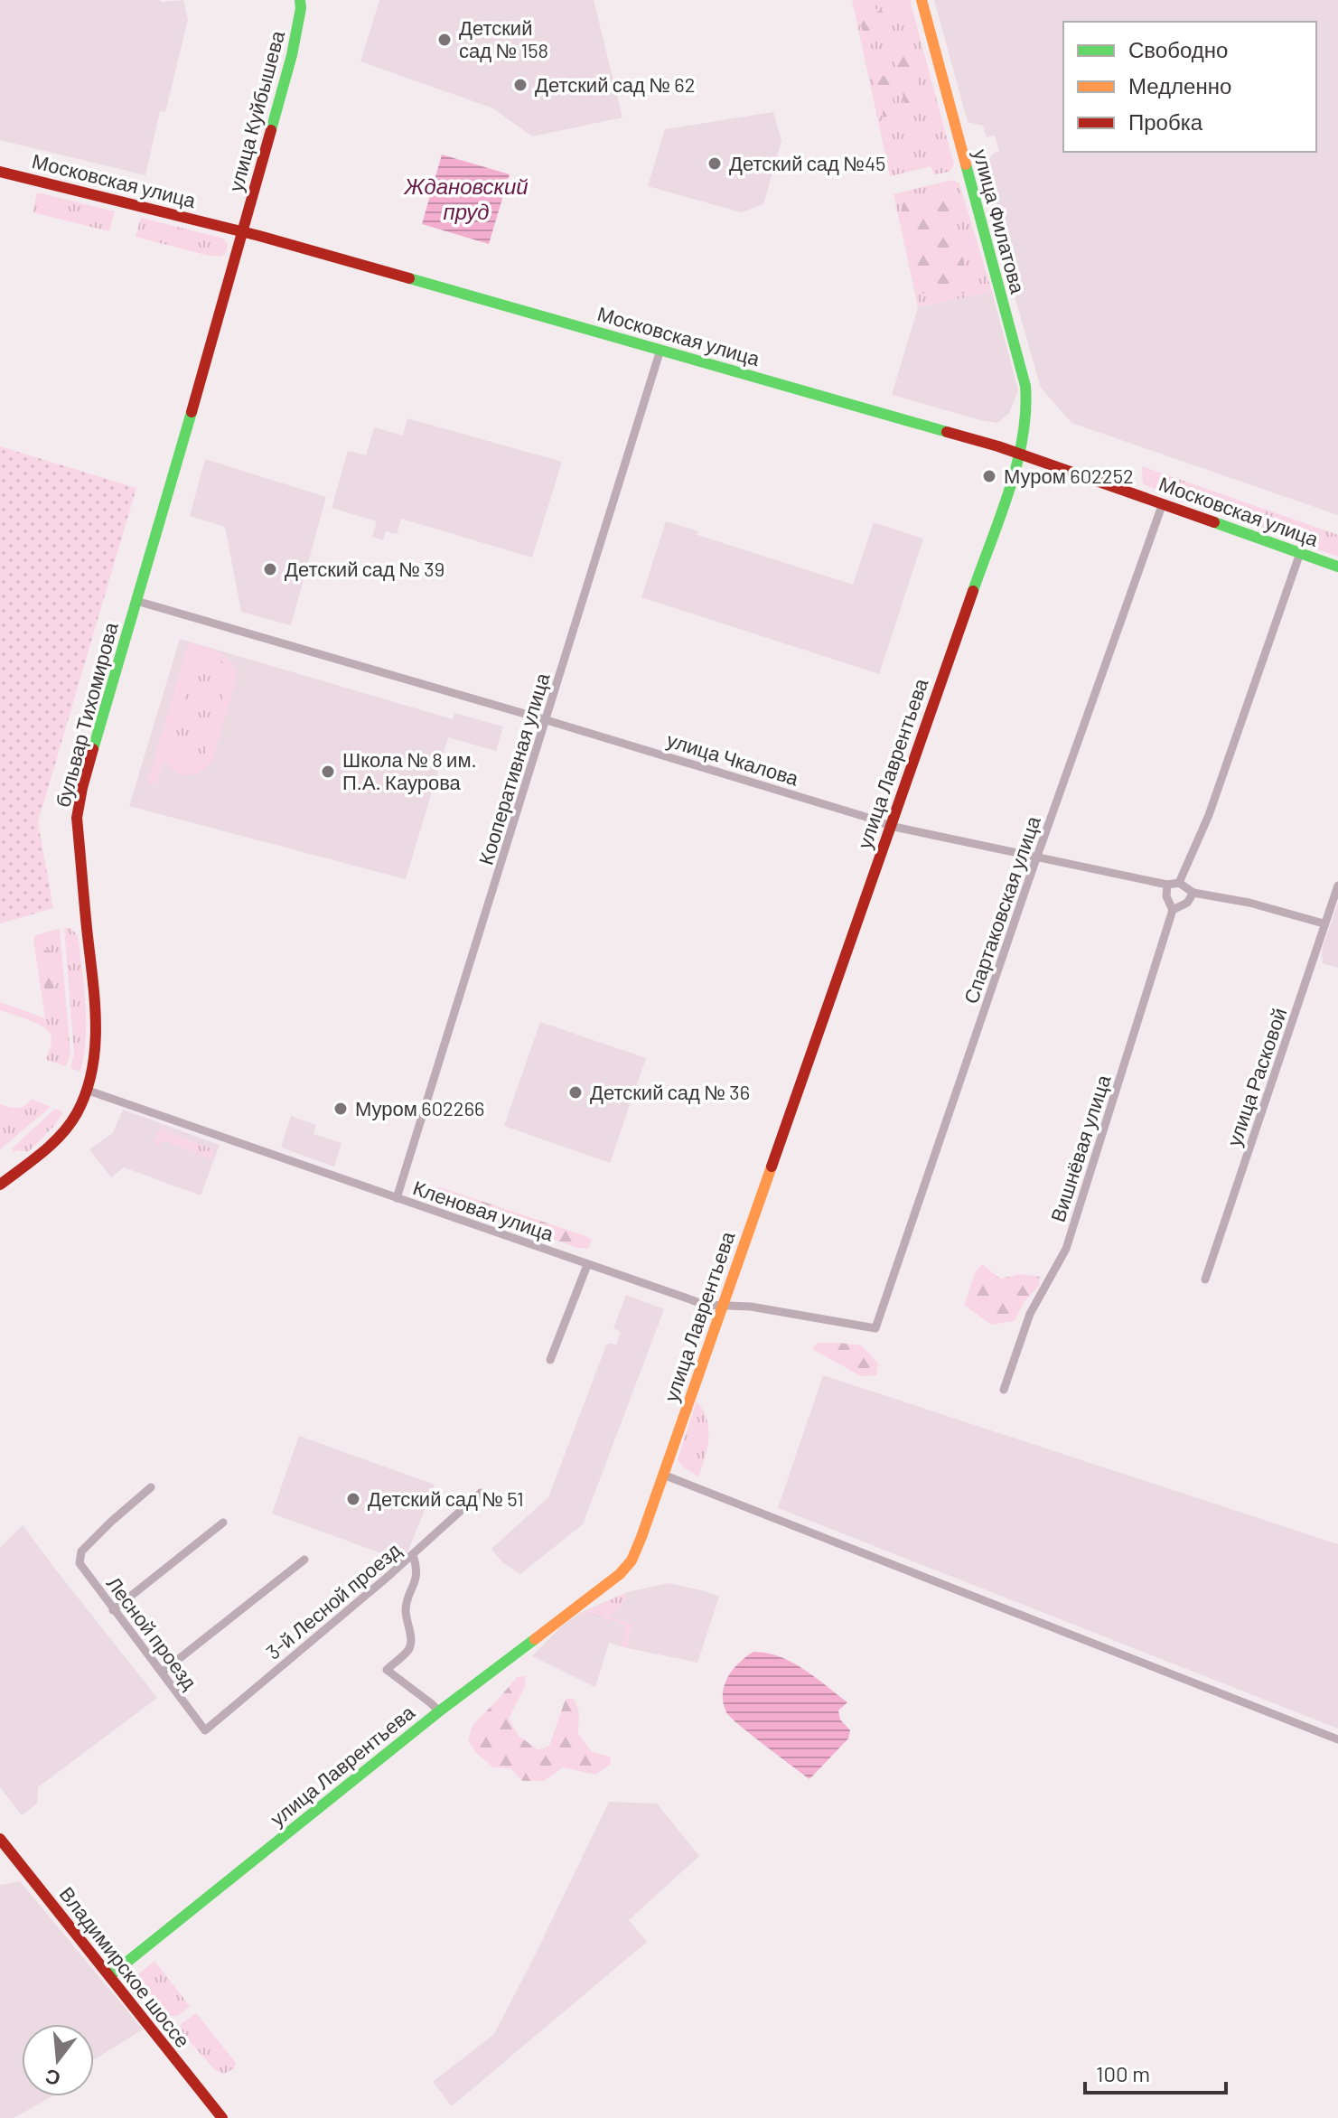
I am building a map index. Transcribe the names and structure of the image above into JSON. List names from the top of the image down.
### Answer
{
  "streets": {
    "street": [
      "улица Куйбышева",
      "Московская улица",
      "улица Филатова",
      "бульвар Тихомирова",
      "улица Чкалова",
      "улица Лаврентьева",
      "Кооперативная улица",
      "Спартаковская улица",
      "улица Расковой",
      "Вишнёвая улица",
      "Кленовая улица",
      "3-й Лесной проезд",
      "Лесной проезд",
      "Владимирское шоссе"
    ]
  },
  "crossings": [
    ["улица Куйбышева", "Московская улица"],
    ["улица Куйбышева", "бульвар Тихомирова"],
    ["Московская улица", "улица Филатова"],
    ["Московская улица", "бульвар Тихомирова"],
    ["Московская улица", "улица Лаврентьева"],
    ["Московская улица", "Кооперативная улица"],
    ["Московская улица", "Спартаковская улица"],
    ["улица Филатова", "улица Лаврентьева"],
    ["бульвар Тихомирова", "улица Чкалова"],
    ["бульвар Тихомирова", "Кленовая улица"],
    ["улица Чкалова", "улица Лаврентьева"],
    ["улица Чкалова", "Кооперативная улица"],
    ["улица Чкалова", "Спартаковская улица"],
    ["улица Чкалова", "Вишнёвая улица"],
    ["улица Лаврентьева", "Кленовая улица"],
    ["улица Лаврентьева", "Владимирское шоссе"],
    ["Кооперативная улица", "Кленовая улица"],
    ["Спартаковская улица", "Кленовая улица"],
    ["3-й Лесной проезд", "Лесной проезд"]
  ],
  "water": ["Ждановский пруд"],
  "places": [
    "Детский сад № 158",
    "Детский сад № 62",
    "Детский сад №45",
    "Муром 602252",
    "Детский сад № 39",
    "Школа № 8 им. П.А. Каурова",
    "Детский сад № 36",
    "Муром 602266",
    "Детский сад № 51"
  ],
  "legend": ["Свободно", "Медленно", "Пробка"],
  "scale_bar": "100 m",
  "north": "bottom"
}
